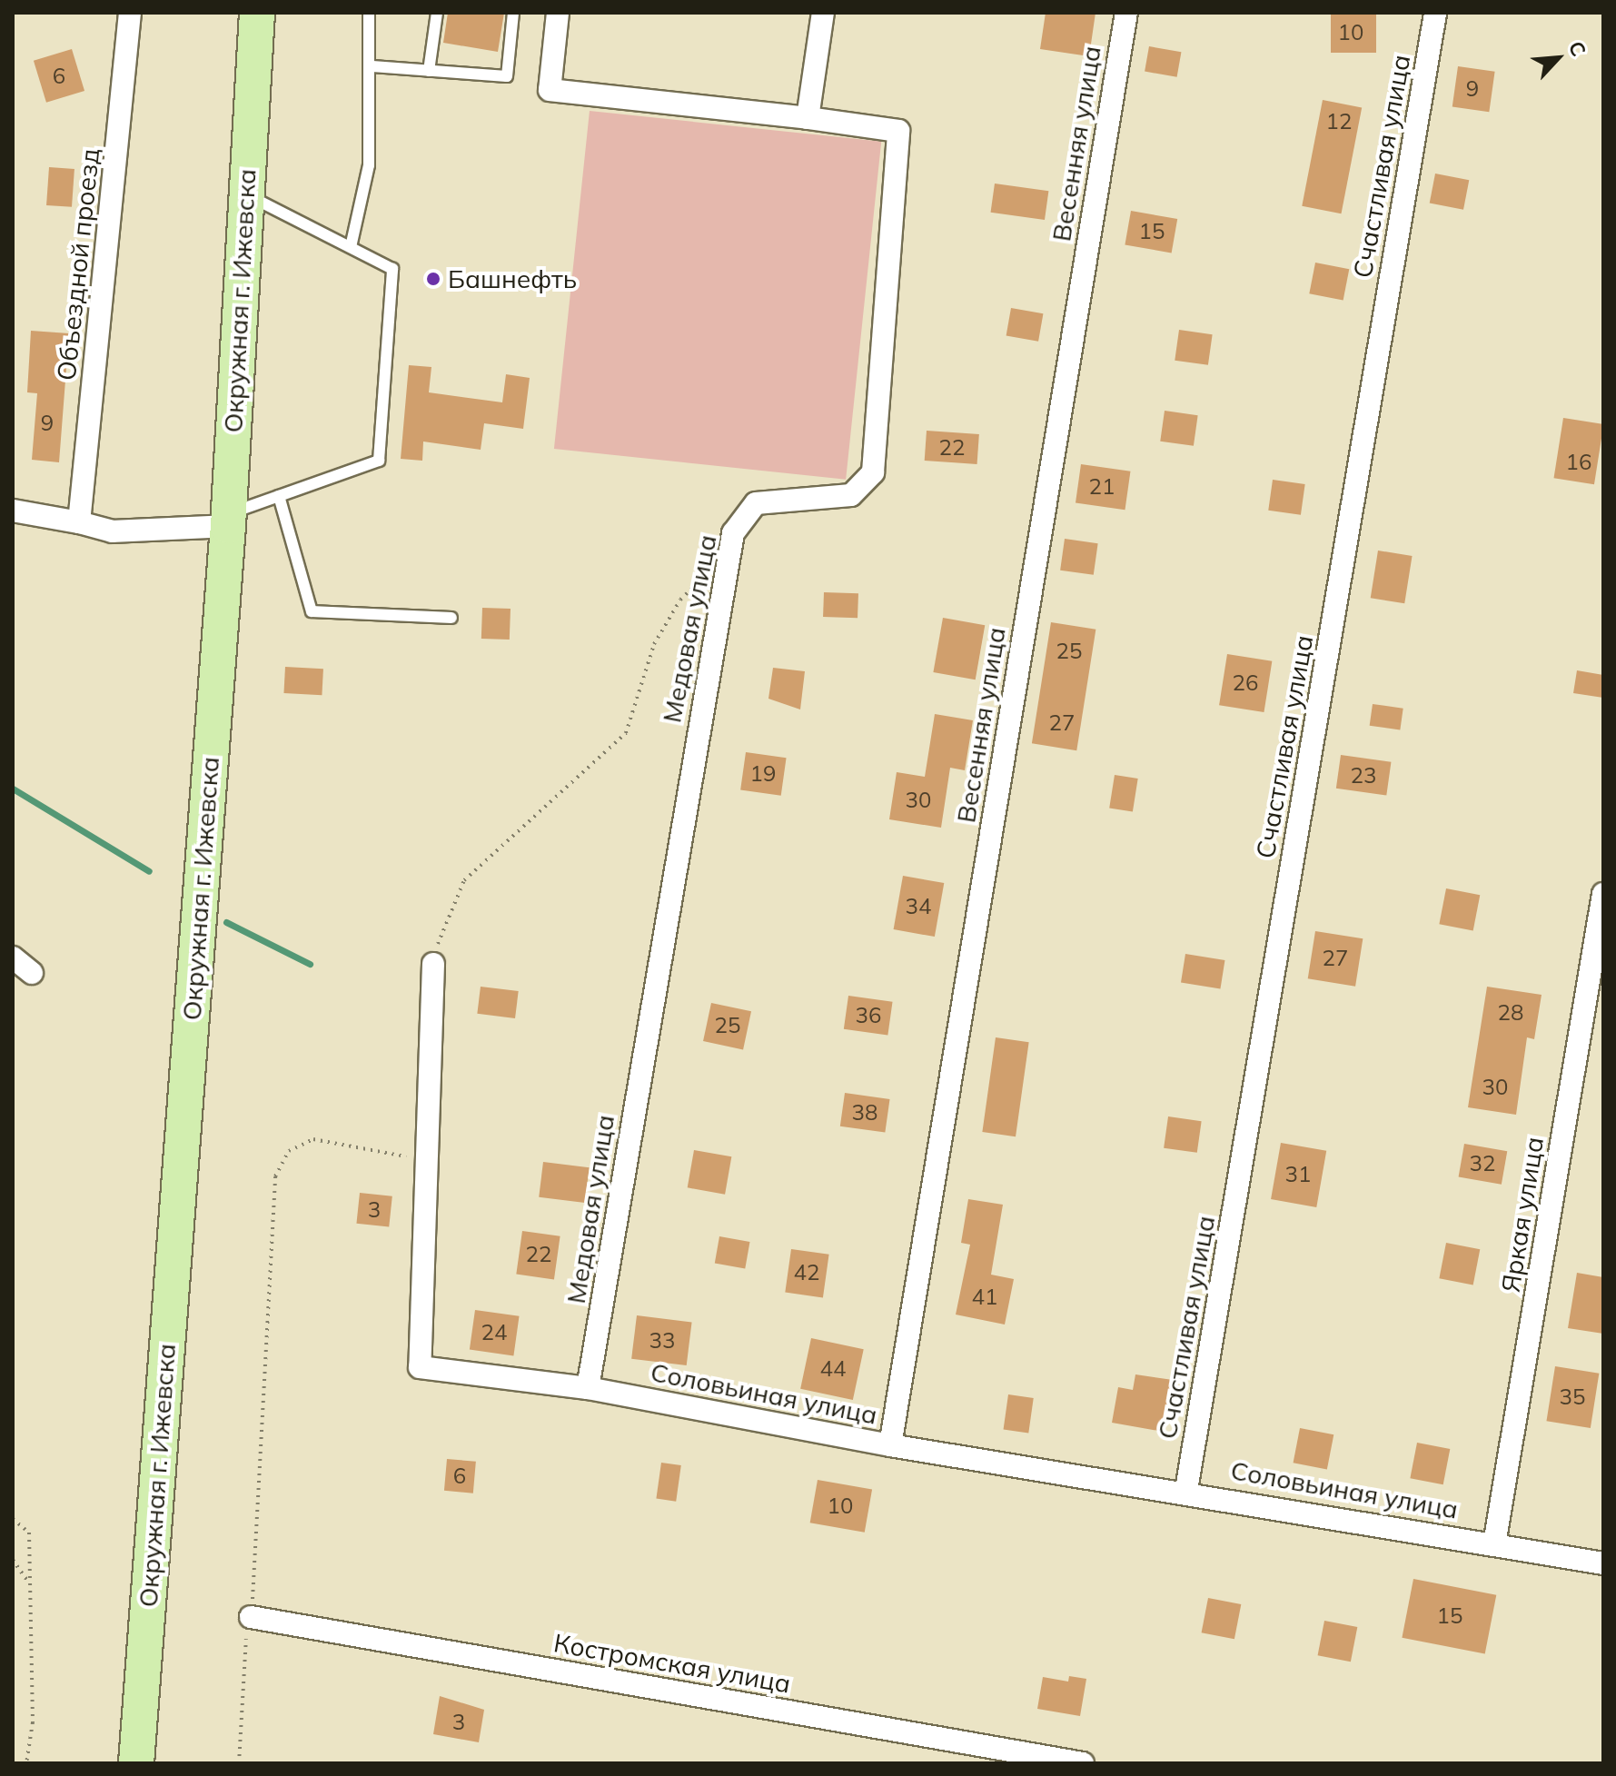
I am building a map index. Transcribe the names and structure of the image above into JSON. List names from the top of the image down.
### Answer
{
  "streets": {
    "main road": ["Окружная г. Ижевска"],
    "street": [
      "Весенняя улица",
      "Счастливая улица",
      "Объездной проезд",
      "Медовая улица",
      "Яркая улица",
      "Соловьиная улица",
      "Костромская улица"
    ]
  },
  "crossings": [
    ["Весенняя улица", "Соловьиная улица"],
    ["Счастливая улица", "Соловьиная улица"],
    ["Медовая улица", "Соловьиная улица"],
    ["Яркая улица", "Соловьиная улица"]
  ],
  "places": ["Башнефть"],
  "house_numbers": [
    "10",
    "6",
    "9",
    "12",
    "15",
    "9",
    "22",
    "16",
    "21",
    "25",
    "26",
    "27",
    "19",
    "23",
    "30",
    "34",
    "27",
    "28",
    "36",
    "25",
    "30",
    "38",
    "32",
    "31",
    "3",
    "22",
    "42",
    "41",
    "24",
    "33",
    "44",
    "35",
    "6",
    "10",
    "15",
    "3"
  ],
  "north": "top right"
}
